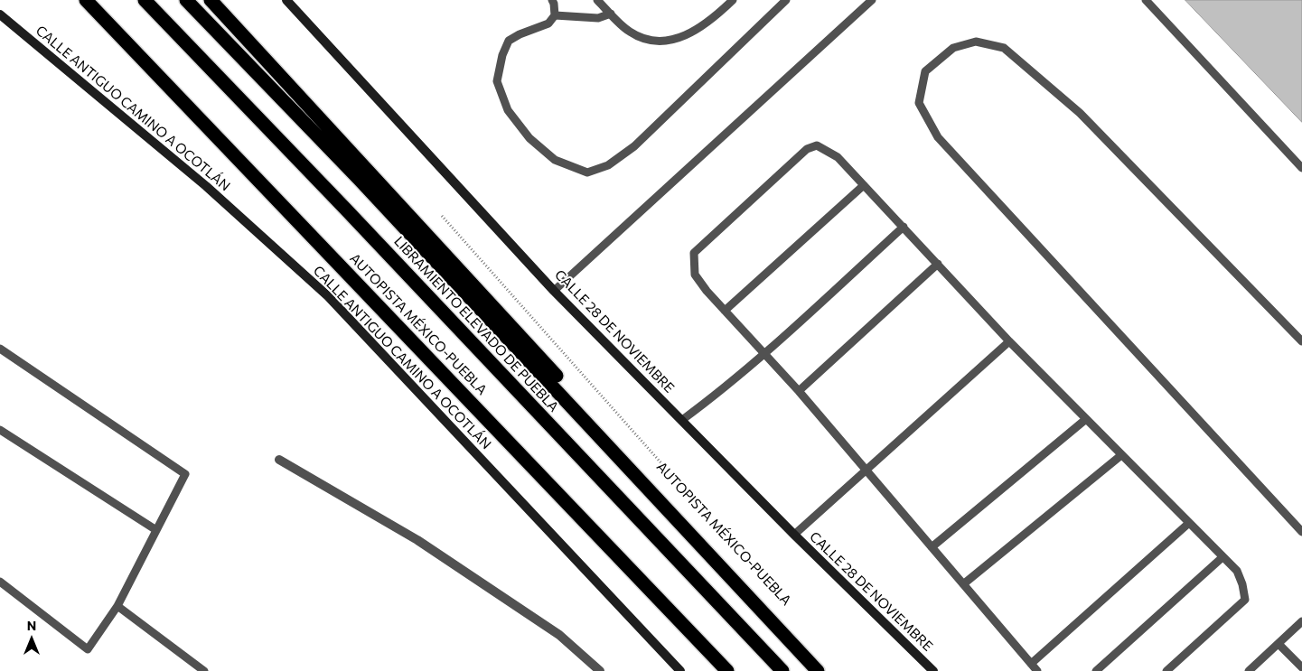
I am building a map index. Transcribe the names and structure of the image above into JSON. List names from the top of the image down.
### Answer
{
  "streets": {
    "highway": ["AUTOPISTA MÉXICO-PUEBLA", "LIBRAMIENTO ELEVADO DE PUEBLA"],
    "street": ["CALLE ANTIGUO CAMINO A OCOTLÁN", "CALLE 28 DE NOVIEMBRE"]
  },
  "north": "top"
}
